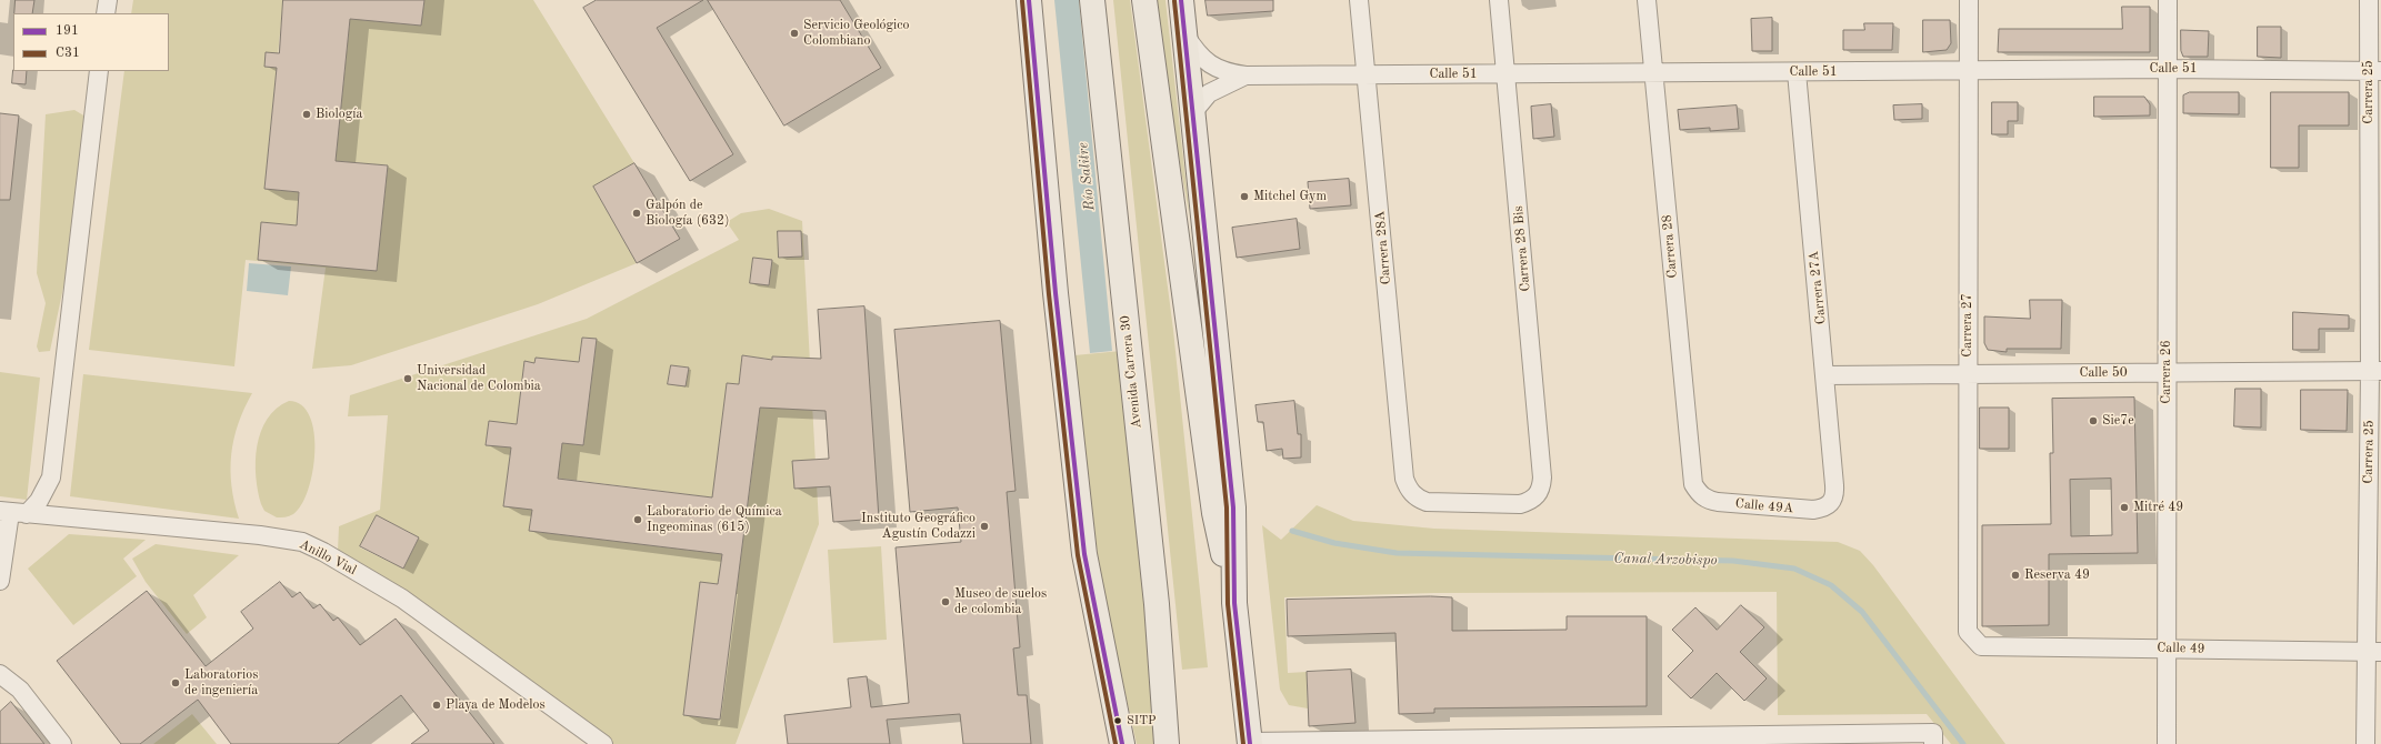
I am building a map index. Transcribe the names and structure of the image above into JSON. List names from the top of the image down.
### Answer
{
  "streets": {
    "highway": ["Avenida Carrera 30"],
    "street": [
      "Calle 51",
      "Carrera 25",
      "Carrera 28",
      "Carrera 28A",
      "Carrera 28 Bis",
      "Carrera 27A",
      "Carrera 27",
      "Carrera 26",
      "Calle 50",
      "Calle 49A",
      "Anillo Vial",
      "Calle 49"
    ]
  },
  "crossings": [
    ["Calle 51", "Carrera 25"],
    ["Calle 51", "Carrera 28"],
    ["Calle 51", "Carrera 28A"],
    ["Calle 51", "Carrera 28 Bis"],
    ["Calle 51", "Carrera 27A"],
    ["Calle 51", "Carrera 27"],
    ["Calle 51", "Carrera 26"],
    ["Carrera 25", "Calle 50"],
    ["Carrera 25", "Calle 49"],
    ["Carrera 28", "Calle 49A"],
    ["Carrera 28A", "Carrera 28 Bis"],
    ["Carrera 27A", "Calle 50"],
    ["Carrera 27A", "Calle 49A"],
    ["Carrera 27", "Calle 50"],
    ["Carrera 27", "Calle 49"],
    ["Carrera 26", "Calle 50"],
    ["Carrera 26", "Calle 49"]
  ],
  "water": ["Río Salitre", "Canal Arzobispo"],
  "places": [
    "Servicio Geológico Colombiano",
    "Biología",
    "Mitchel Gym",
    "Galpón de Biología (632)",
    "Universidad Nacional de Colombia",
    "Sie7e",
    "Mitré 49",
    "Laboratorio de Química Ingeominas (615)",
    "Instituto Geográfico Agustín Codazzi",
    "Reserva 49",
    "Museo de suelos de colombia",
    "Laboratorios de ingeniería",
    "Playa de Modelos",
    "SITP"
  ],
  "lines": ["transit line 191", "transit line C31"],
  "legend": ["191", "C31"]
}
